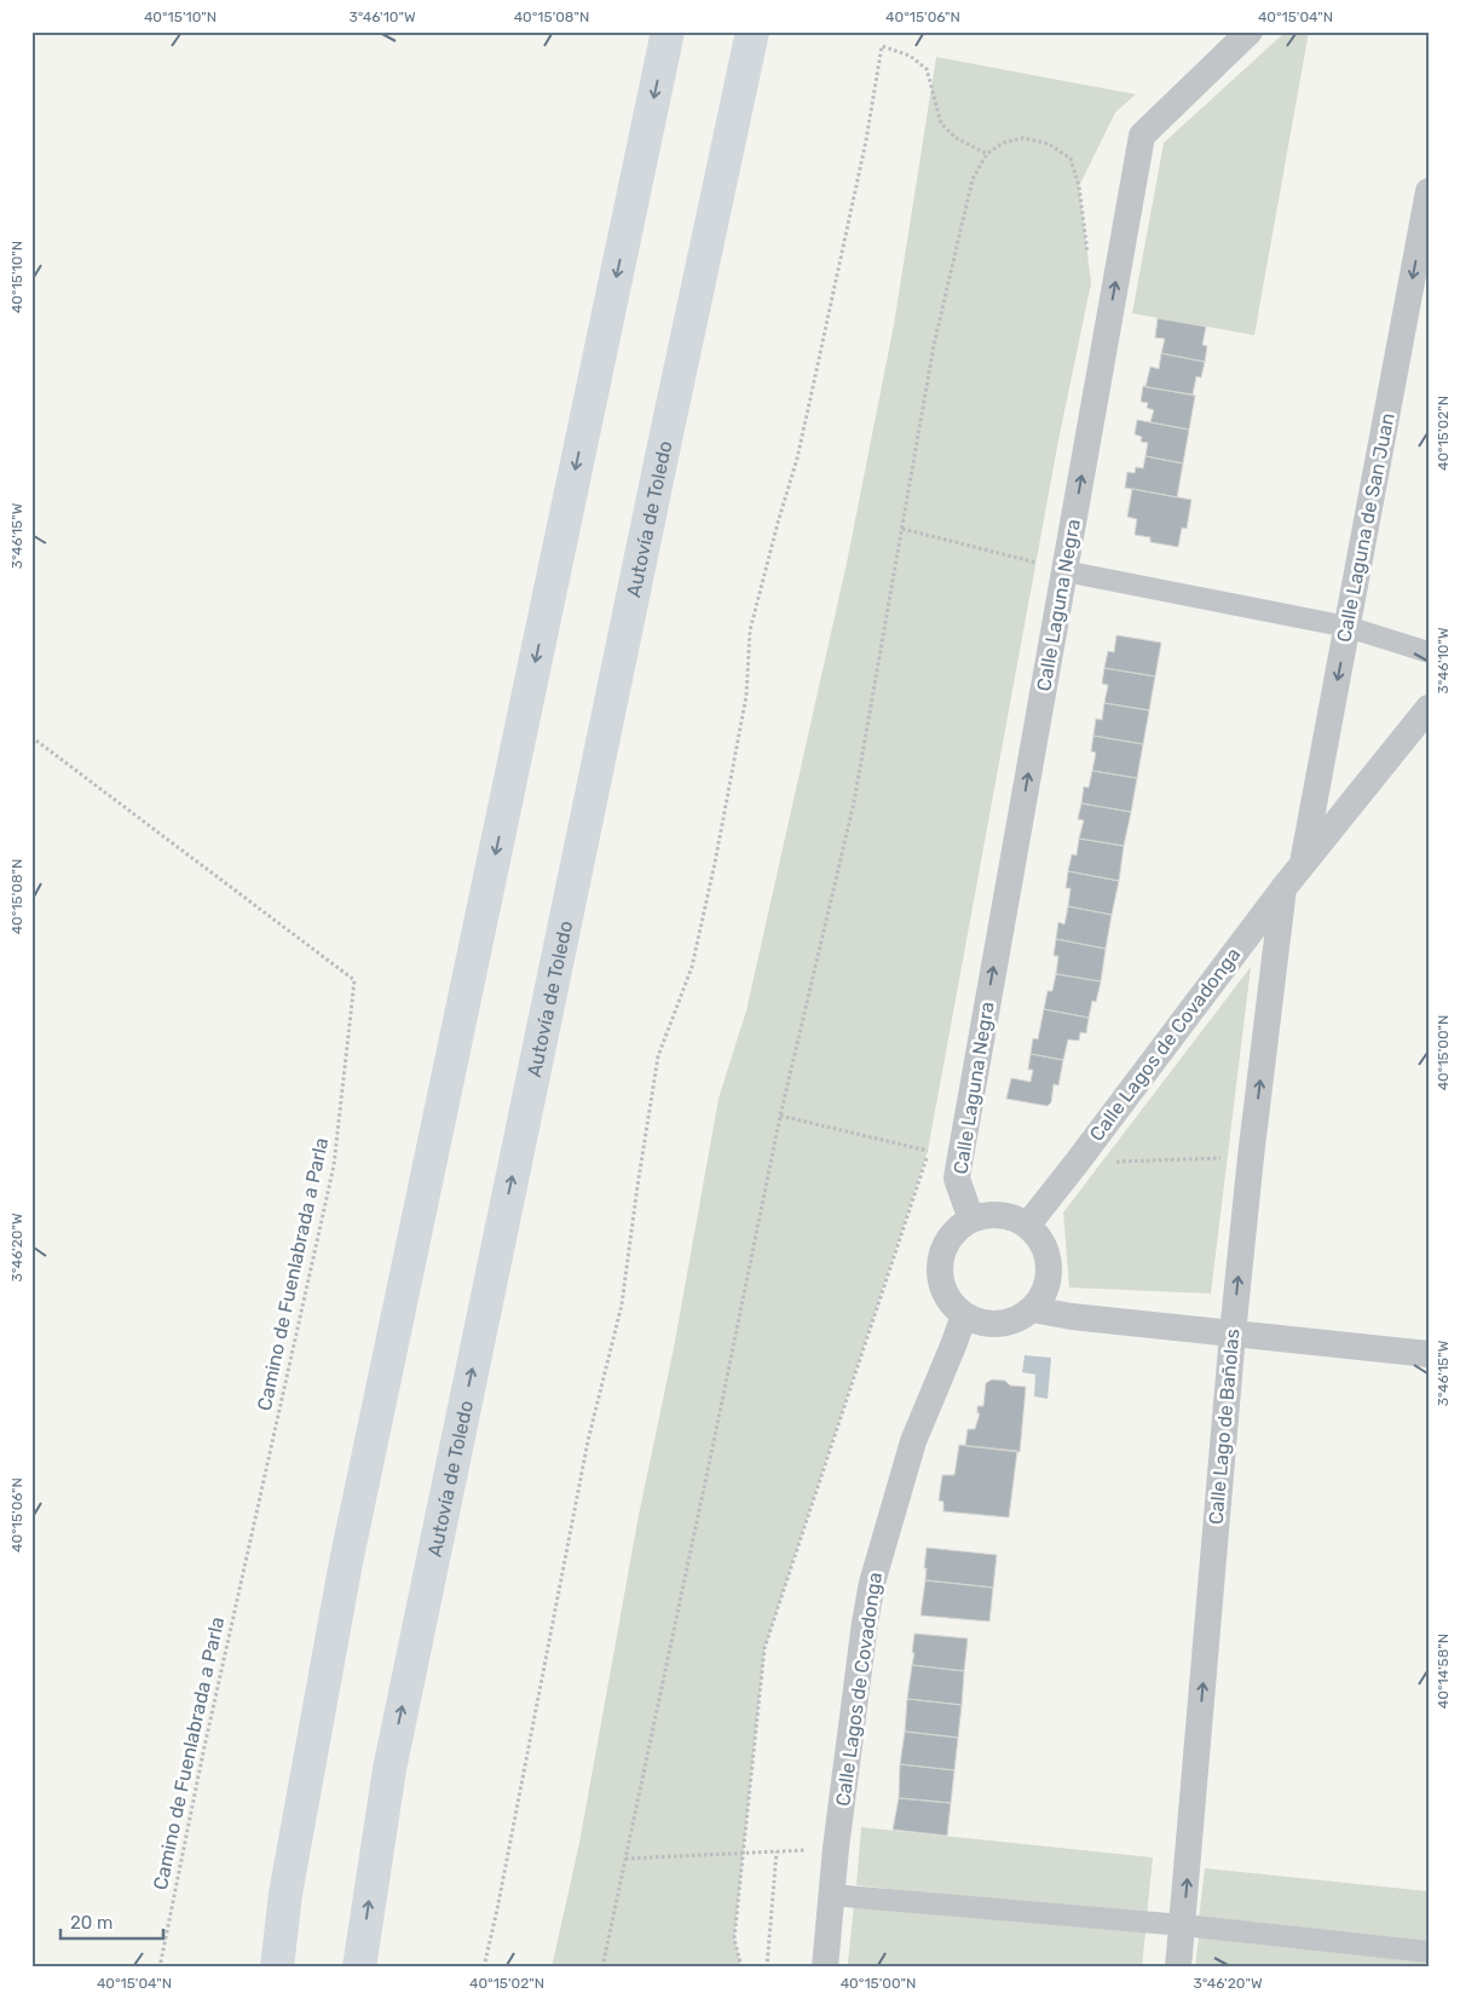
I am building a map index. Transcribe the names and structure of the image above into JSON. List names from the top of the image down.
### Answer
{
  "streets": {
    "highway": ["Autovía de Toledo"],
    "street": [
      "Calle Laguna de San Juan",
      "Calle Laguna Negra",
      "Calle Lagos de Covadonga",
      "Calle Lago de Bañolas"
    ],
    "path": ["Camino de Fuenlabrada a Parla"]
  },
  "crossings": [
    ["Calle Laguna de San Juan", "Calle Lagos de Covadonga"],
    ["Calle Laguna Negra", "Calle Lagos de Covadonga"],
    ["Calle Lagos de Covadonga", "Calle Lago de Bañolas"]
  ],
  "one_way": ["Calle Laguna de San Juan", "Calle Laguna Negra", "Calle Lago de Bañolas"],
  "scale_bar": "20 m",
  "coordinates": [
    "40°15'10\"N",
    "3°46'10\"W",
    "40°15'08\"N",
    "40°15'06\"N",
    "40°15'04\"N",
    "40°15'02\"N",
    "3°46'15\"W",
    "40°15'00\"N",
    "3°46'20\"W",
    "40°14'58\"N"
  ]
}
